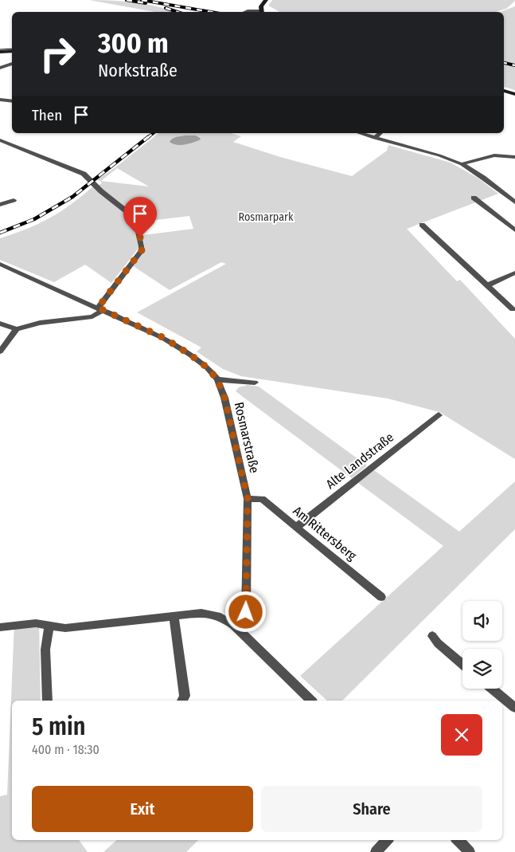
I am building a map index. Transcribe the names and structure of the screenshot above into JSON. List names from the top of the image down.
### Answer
{
  "streets": {
    "street": ["Rosmarstraße", "Alte Landstraße", "Am Rittersberg"]
  },
  "crossings": [
    ["Rosmarstraße", "Am Rittersberg"],
    ["Alte Landstraße", "Am Rittersberg"]
  ],
  "parks": ["Rosmarpark"],
  "page": {
    "turn": ["300 m", "Norkstraße"],
    "then": "Then",
    "heading": ["5 min", "400 m · 18:30"],
    "buttons": ["Exit", "Share"]
  }
}
